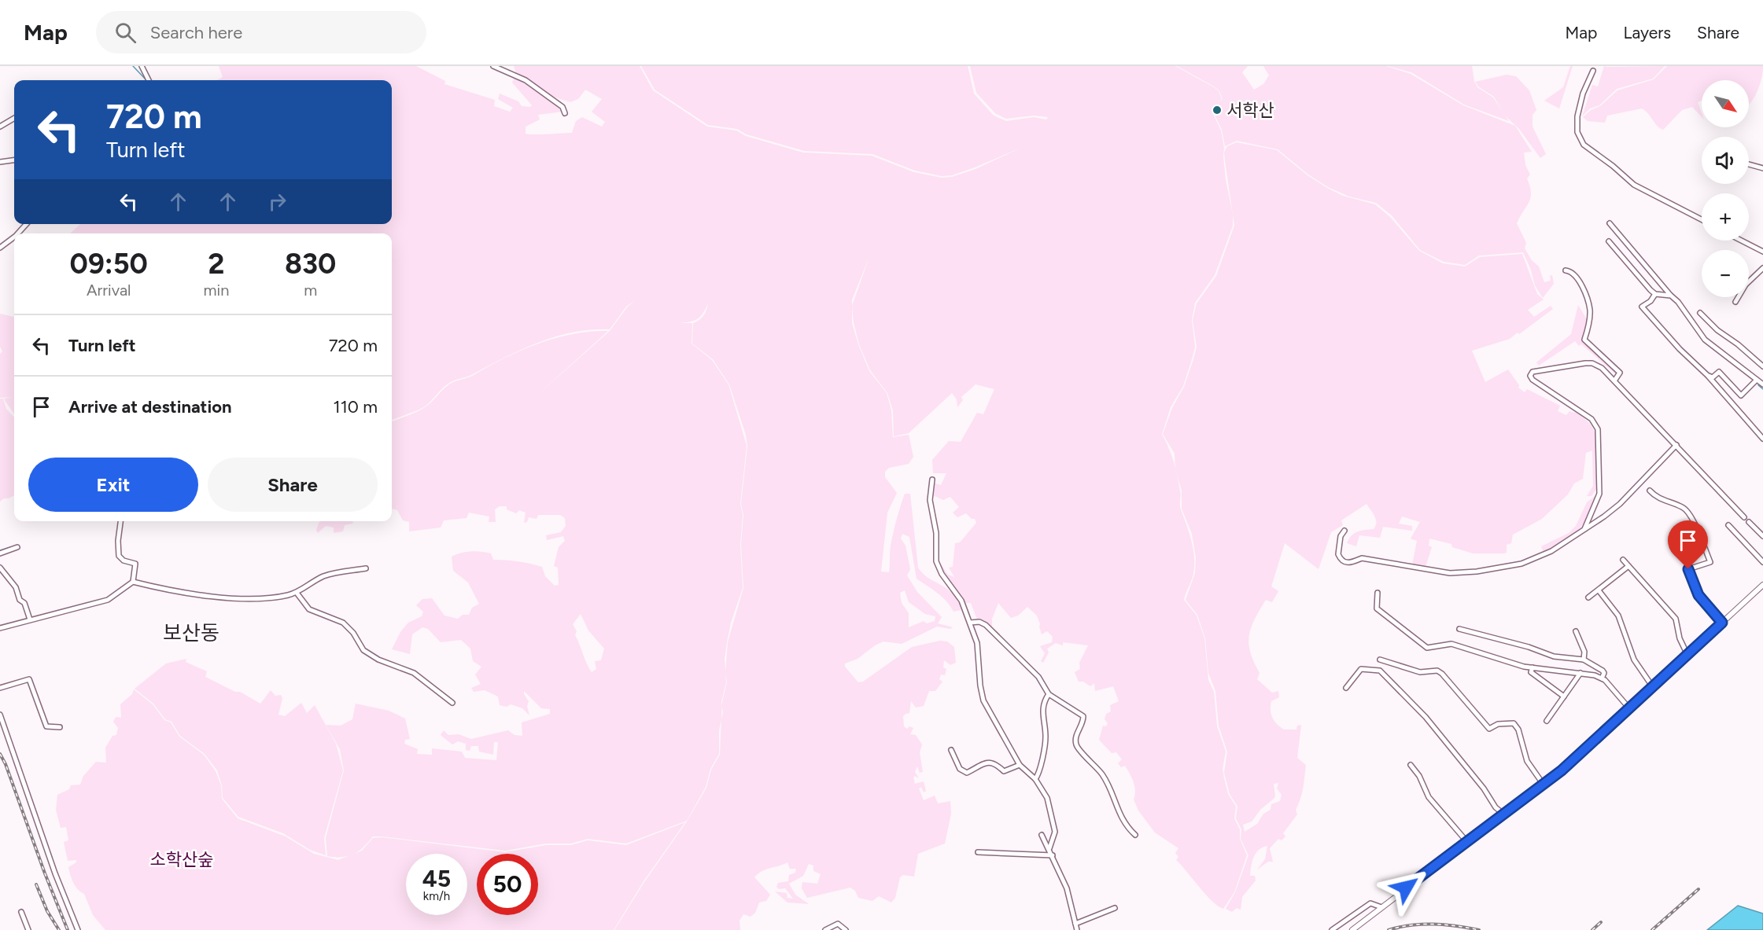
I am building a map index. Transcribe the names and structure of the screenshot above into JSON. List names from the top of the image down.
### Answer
{
  "districts": ["보산동"],
  "parks": ["소학산숲"],
  "places": ["서학산"],
  "north": "bottom right",
  "page": {
    "header": "Map",
    "search": "Search here",
    "nav": ["Map", "Layers", "Share"],
    "map_buttons": ["+", "−"],
    "turn": ["720 m", "Turn left"],
    "eta": [
      "09:50",
      "Arrival",
      "2",
      "min",
      "830",
      "m"
    ],
    "list": [
      {
        "name": "Turn left",
        "value": "720 m"
      },
      {
        "name": "Arrive at destination",
        "value": "110 m"
      }
    ],
    "buttons": ["Exit", "Share"],
    "speed": "45 km/h",
    "limit": "50"
  }
}
